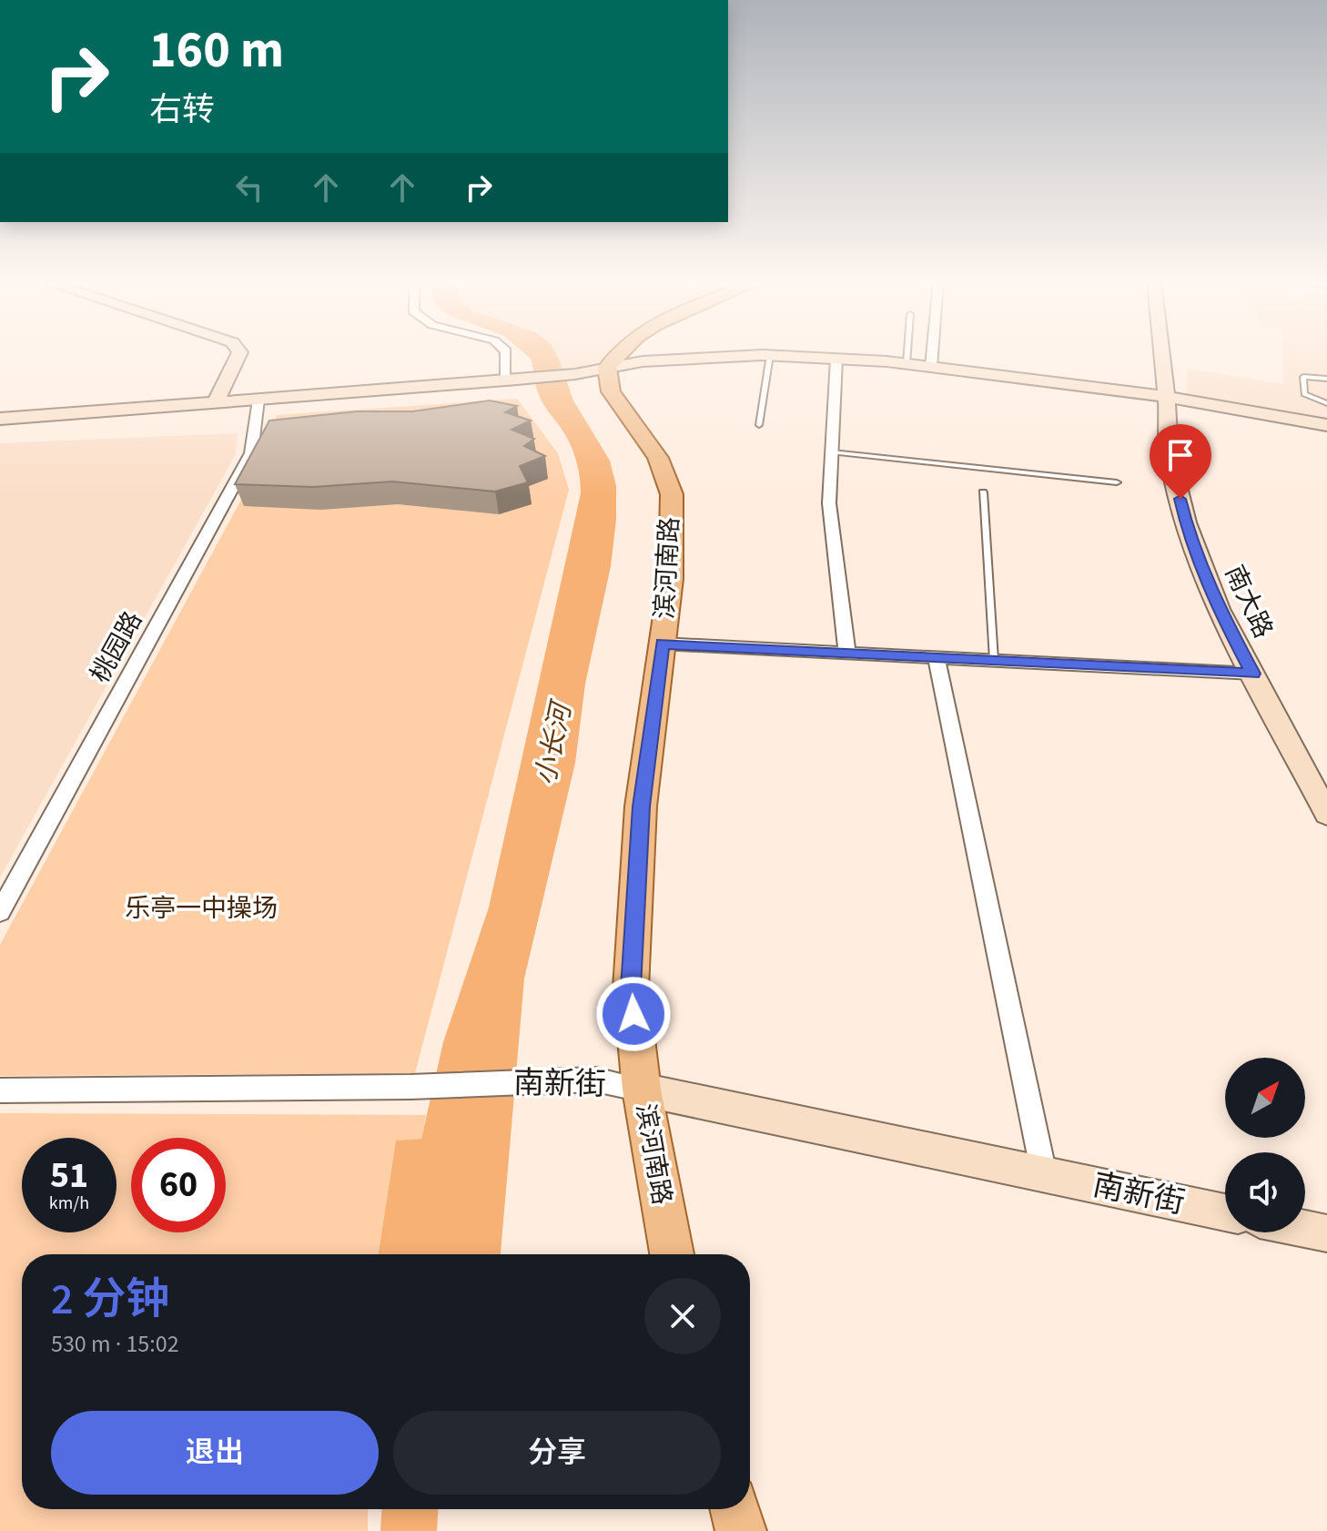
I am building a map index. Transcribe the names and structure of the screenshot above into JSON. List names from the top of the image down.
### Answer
{
  "streets": {
    "main road": ["滨河南路"],
    "street": ["南大路", "桃园路", "南新街"]
  },
  "crossings": [
    ["滨河南路", "南新街"]
  ],
  "water": ["小长河"],
  "parks": ["乐亭一中操场"],
  "north": "top right",
  "page": {
    "turn": ["160 m", "右转"],
    "speed": "51 km/h",
    "limit": "60",
    "heading": ["2 分钟", "530 m · 15:02"],
    "buttons": ["退出", "分享"]
  }
}
